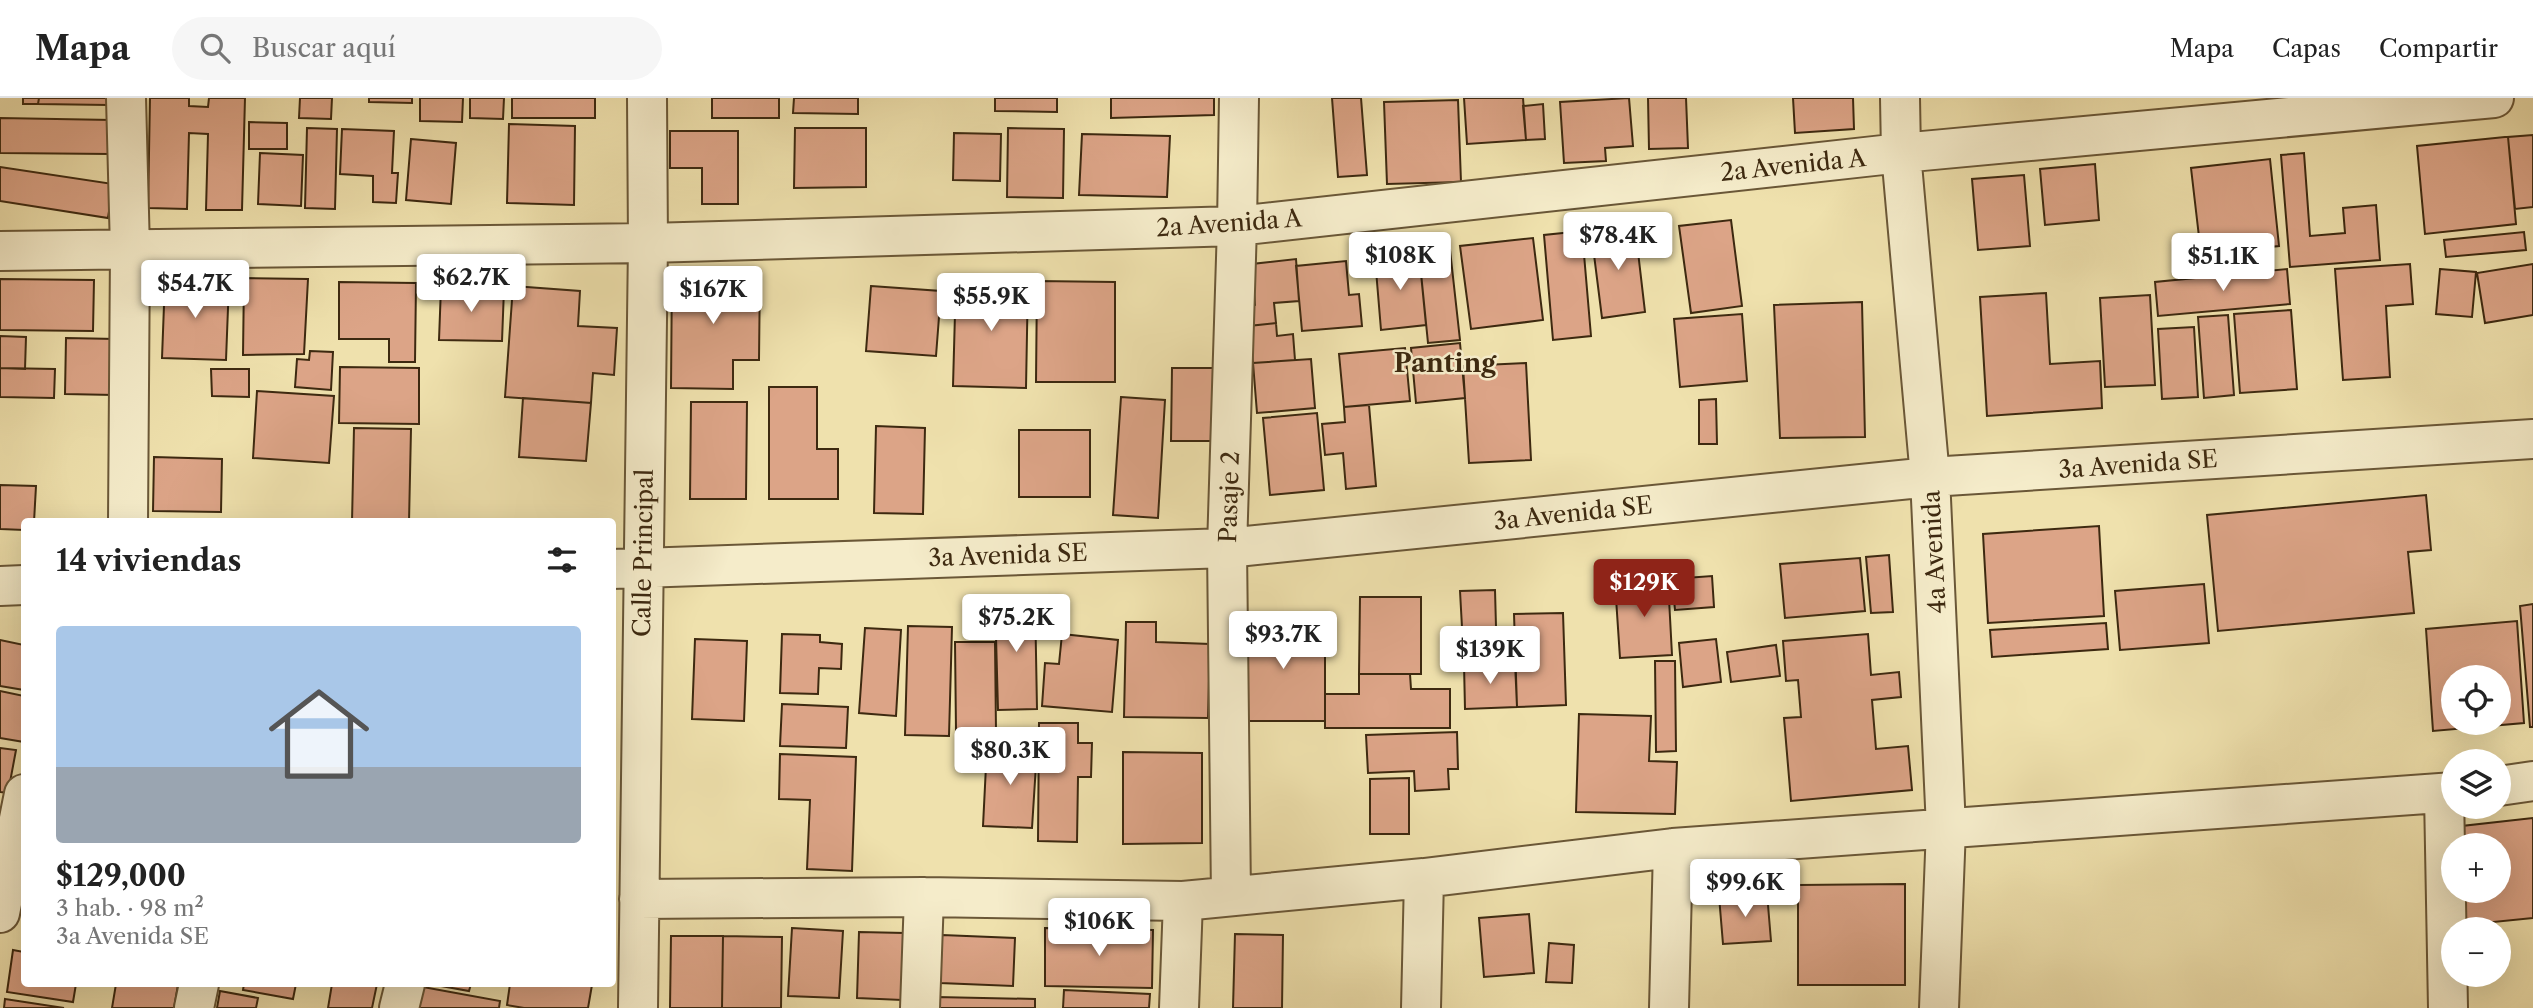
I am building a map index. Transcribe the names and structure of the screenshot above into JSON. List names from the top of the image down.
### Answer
{
  "streets": {
    "street": [
      "2a Avenida A",
      "3a Avenida SE",
      "Pasaje 2",
      "4a Avenida",
      "Calle Principal"
    ]
  },
  "crossings": [
    ["2a Avenida A", "Pasaje 2"],
    ["2a Avenida A", "4a Avenida"],
    ["2a Avenida A", "Calle Principal"],
    ["3a Avenida SE", "Pasaje 2"],
    ["3a Avenida SE", "4a Avenida"],
    ["3a Avenida SE", "Calle Principal"]
  ],
  "districts": ["Panting"],
  "page": {
    "header": "Mapa",
    "search": "Buscar aquí",
    "nav": ["Mapa", "Capas", "Compartir"],
    "price": [
      "$78.4K",
      "$108K",
      "$51.1K",
      "$62.7K",
      "$54.7K",
      "$167K",
      "$55.9K",
      "$129K",
      "$75.2K",
      "$93.7K",
      "$139K",
      "$80.3K",
      "$99.6K",
      "$106K"
    ],
    "heading": "14 viviendas",
    "list": [
      {
        "name": "$129,000",
        "note": "3 hab. · 98 m² · 3a Avenida SE"
      }
    ],
    "map_buttons": ["+", "−"]
  }
}
